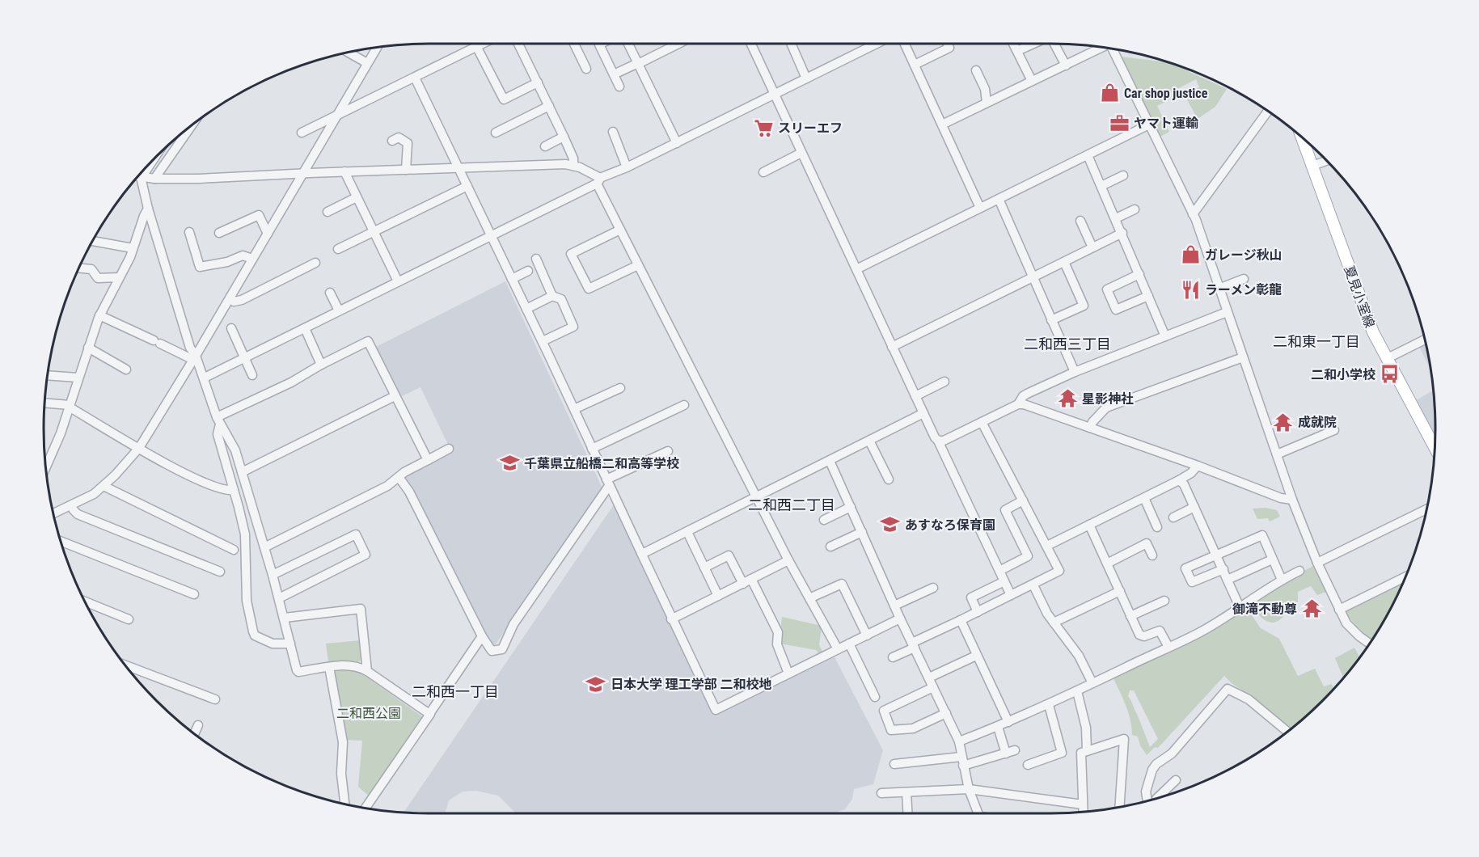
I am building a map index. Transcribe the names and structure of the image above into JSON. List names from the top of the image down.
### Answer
{
  "streets": {
    "main road": ["夏見小室線"]
  },
  "districts": [
    "二和東一丁目",
    "二和西三丁目",
    "二和西二丁目",
    "二和西一丁目"
  ],
  "parks": ["二和西公園"],
  "places": {
    "shop": ["Car shop justice", "ガレージ秋山"],
    "office": ["ヤマト運輸"],
    "supermarket": ["スリーエフ"],
    "restaurant": ["ラーメン彰龍"],
    "bus stop": ["二和小学校"],
    "temple": ["星影神社", "成就院", "御滝不動尊"],
    "school or university": ["千葉県立船橋二和高等学校", "あすなろ保育園", "日本大学 理工学部 二和校地"]
  }
}
